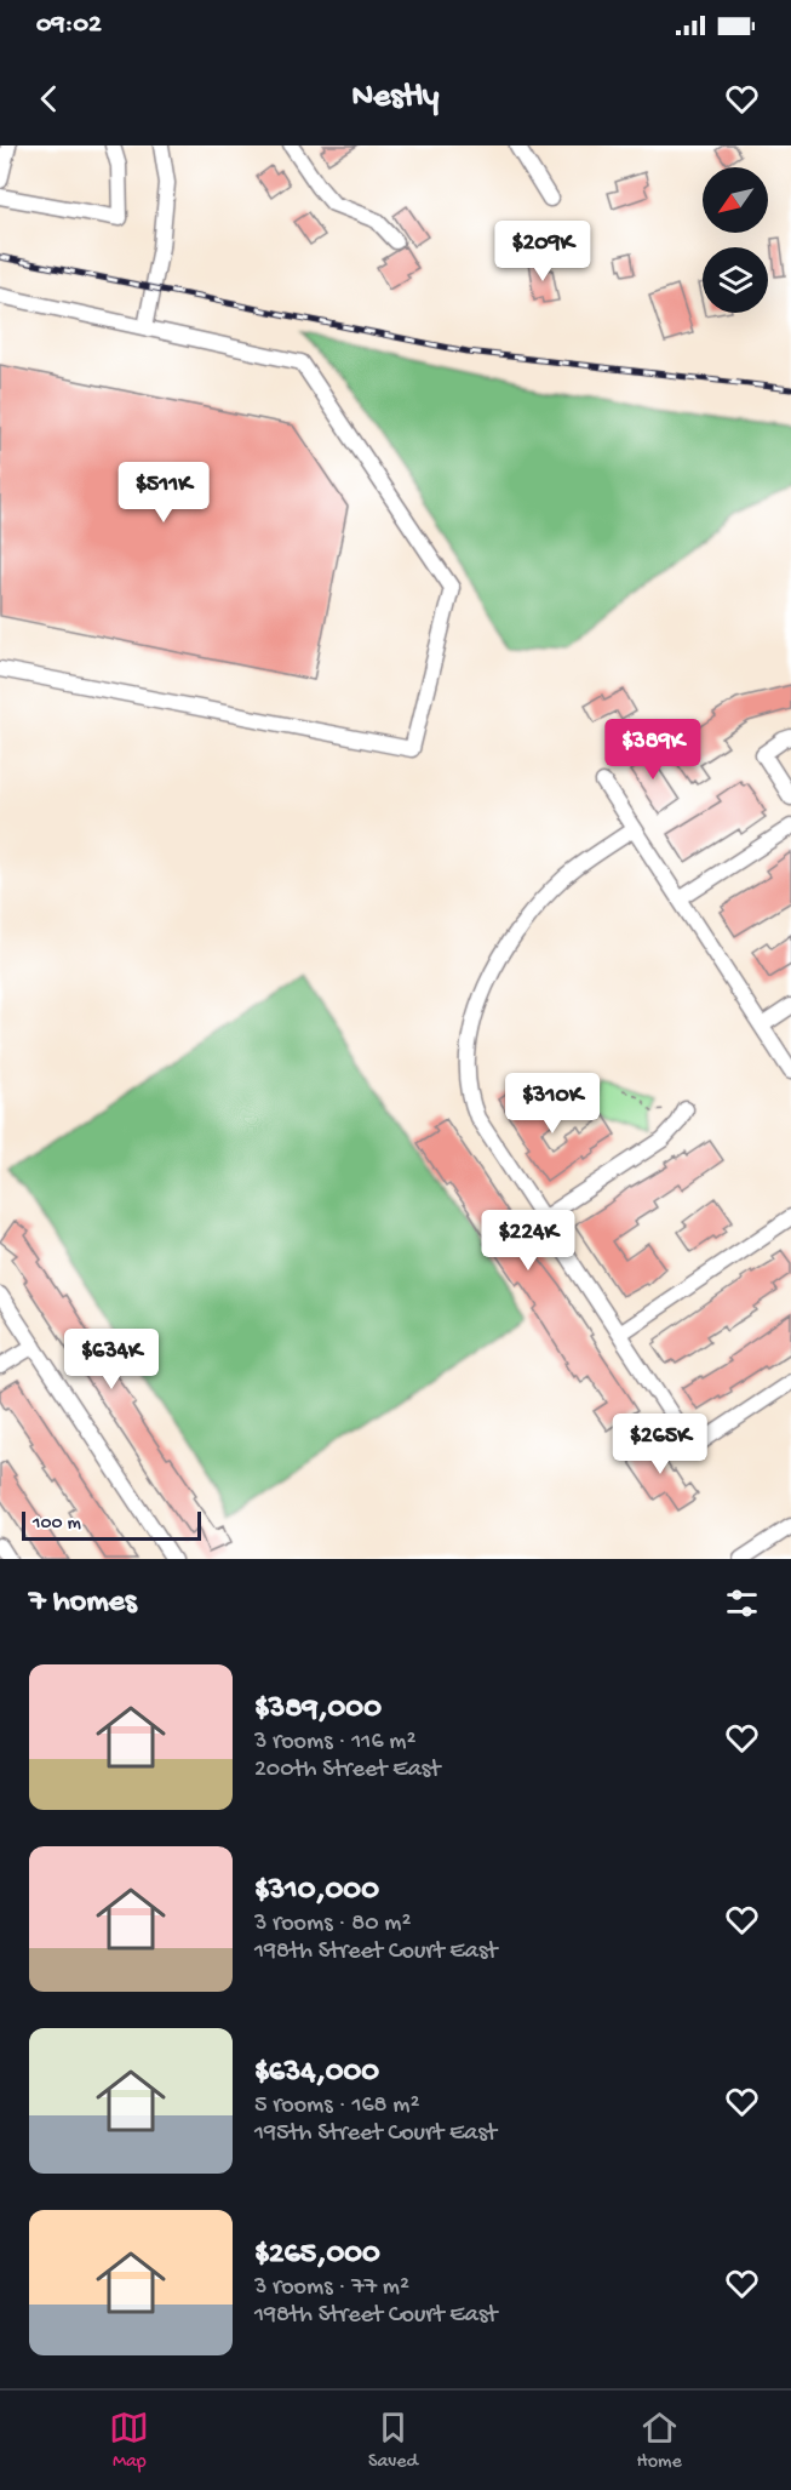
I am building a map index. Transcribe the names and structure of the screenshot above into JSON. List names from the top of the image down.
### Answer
{
  "scale_bar": "100 m",
  "north": "bottom left",
  "page": {
    "status": "09:02",
    "header": "Nestly",
    "price": [
      "$209K",
      "$511K",
      "$389K",
      "$310K",
      "$224K",
      "$634K",
      "$265K"
    ],
    "scale": "100 m",
    "heading": "7 homes",
    "list": [
      {
        "name": "$389,000",
        "note": "3 rooms · 116 m² · 200th Street East"
      },
      {
        "name": "$310,000",
        "note": "3 rooms · 80 m² · 198th Street Court East"
      },
      {
        "name": "$634,000",
        "note": "5 rooms · 168 m² · 195th Street Court East"
      },
      {
        "name": "$265,000",
        "note": "3 rooms · 77 m² · 198th Street Court East"
      }
    ],
    "tabs": ["Map", "Saved", "Home"]
  }
}
